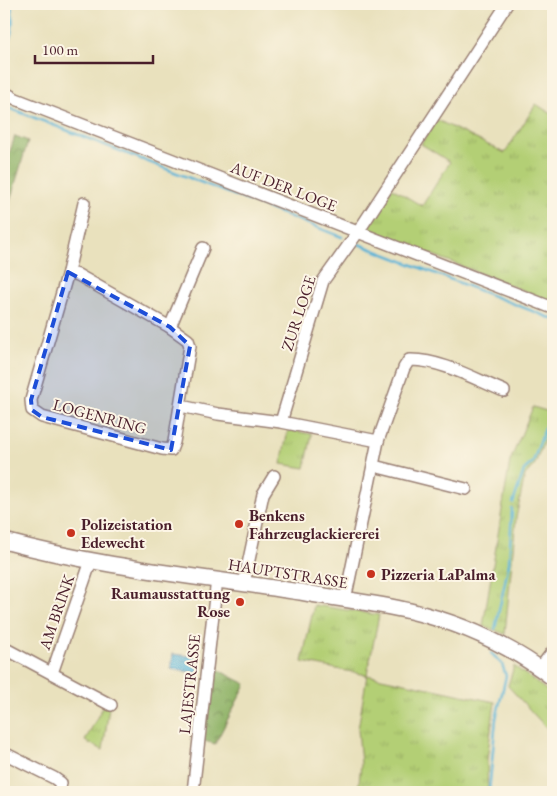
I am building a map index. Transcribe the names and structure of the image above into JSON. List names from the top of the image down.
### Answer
{
  "streets": {
    "main road": ["HAUPTSTRASSE"],
    "street": [
      "AUF DER LOGE",
      "ZUR LOGE",
      "LOGENRING",
      "AM BRINK",
      "LAJESTRASSE"
    ]
  },
  "crossings": [
    ["AUF DER LOGE", "ZUR LOGE"],
    ["HAUPTSTRASSE", "AM BRINK"],
    ["HAUPTSTRASSE", "LAJESTRASSE"]
  ],
  "places": [
    "Benkens Fahrzeuglackiererei",
    "Polizeistation Edewecht",
    "Pizzeria LaPalma",
    "Raumausstattung Rose"
  ],
  "scale_bar": "100 m"
}
